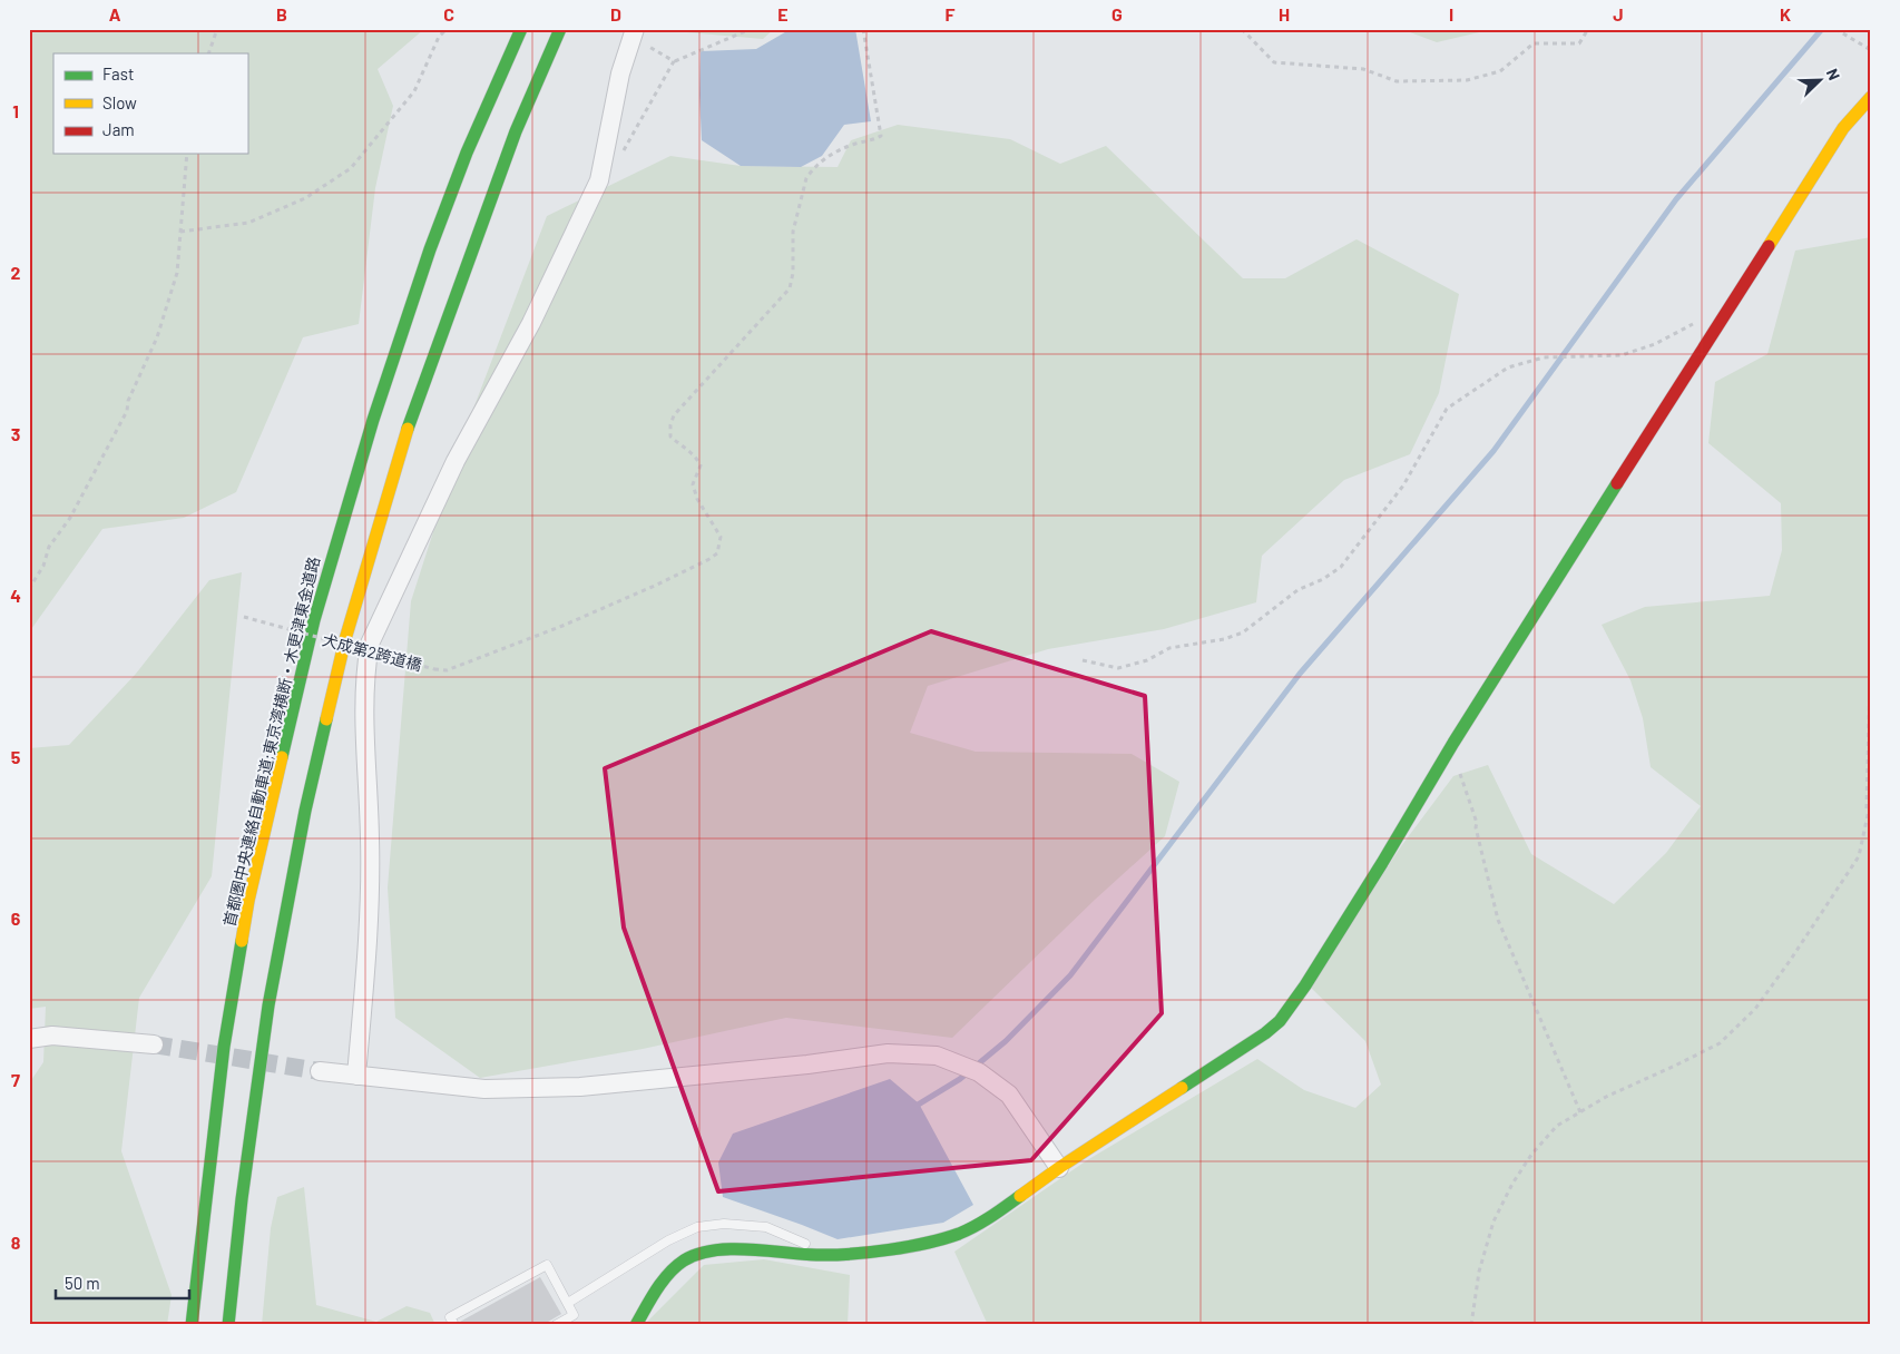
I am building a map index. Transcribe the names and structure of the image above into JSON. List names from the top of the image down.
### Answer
{
  "streets": {
    "main road": ["首都圏中央連絡自動車道;東京湾横断・木更津東金道路"],
    "path": ["犬成第2跨道橋"]
  },
  "legend": ["Fast", "Slow", "Jam"],
  "scale_bar": "50 m",
  "north": "top right",
  "grid": {
    "columns": [
      "A",
      "B",
      "C",
      "D",
      "E",
      "F",
      "G",
      "H",
      "I",
      "J",
      "K"
    ],
    "rows": [
      "1",
      "2",
      "3",
      "4",
      "5",
      "6",
      "7",
      "8"
    ]
  }
}
